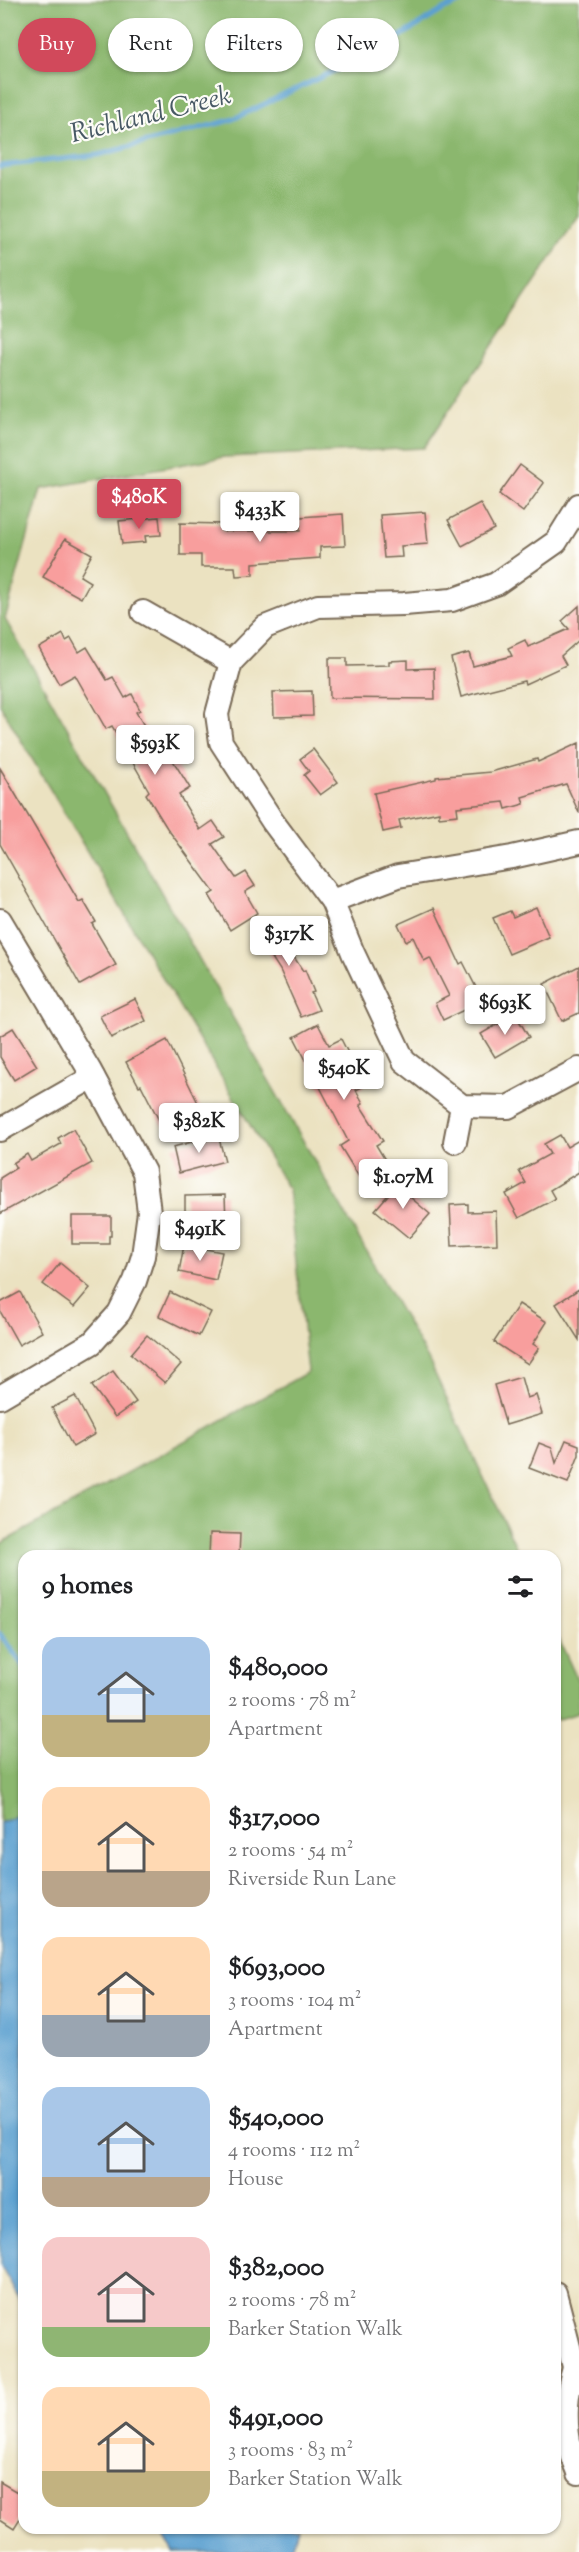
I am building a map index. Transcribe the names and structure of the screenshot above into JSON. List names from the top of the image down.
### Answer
{
  "water": ["Richland Creek"],
  "page": {
    "chip": [
      "Buy",
      "Rent",
      "Filters",
      "New"
    ],
    "price": [
      "$480K",
      "$433K",
      "$593K",
      "$317K",
      "$693K",
      "$540K",
      "$382K",
      "$1.07M",
      "$491K"
    ],
    "heading": "9 homes",
    "list": [
      {
        "name": "$480,000",
        "note": "2 rooms · 78 m² · Apartment"
      },
      {
        "name": "$317,000",
        "note": "2 rooms · 54 m² · Riverside Run Lane"
      },
      {
        "name": "$693,000",
        "note": "3 rooms · 104 m² · Apartment"
      },
      {
        "name": "$540,000",
        "note": "4 rooms · 112 m² · House"
      },
      {
        "name": "$382,000",
        "note": "2 rooms · 78 m² · Barker Station Walk"
      },
      {
        "name": "$491,000",
        "note": "3 rooms · 83 m² · Barker Station Walk"
      }
    ]
  }
}
